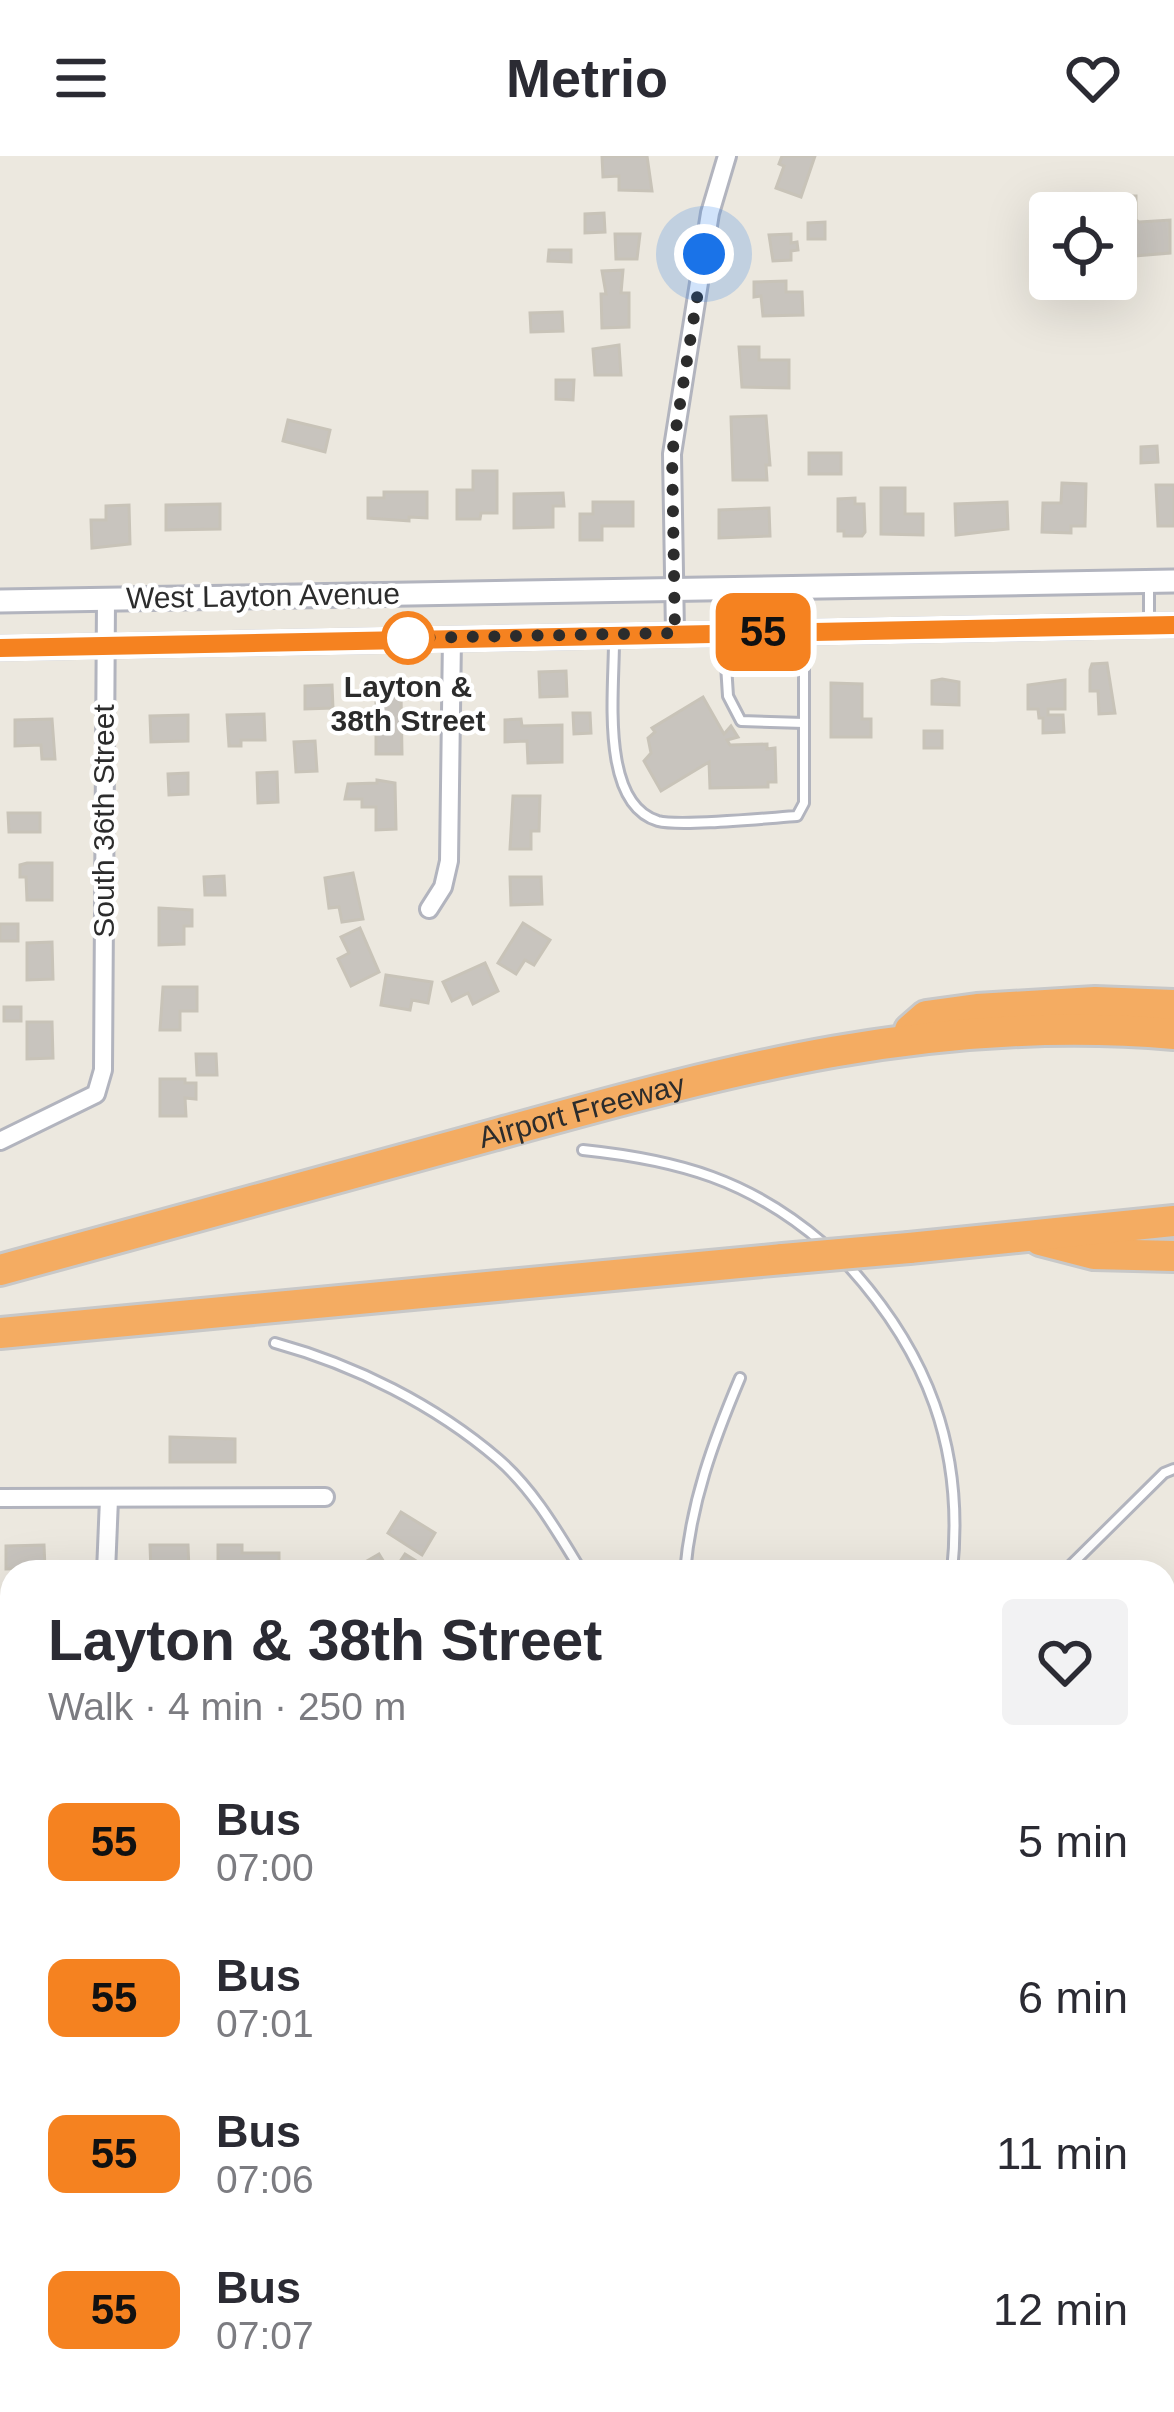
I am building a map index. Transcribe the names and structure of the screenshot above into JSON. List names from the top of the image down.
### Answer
{
  "streets": {
    "highway": ["Airport Freeway"],
    "main road": ["West Layton Avenue"],
    "street": ["South 36th Street"]
  },
  "crossings": [
    ["West Layton Avenue", "South 36th Street"]
  ],
  "places": ["Layton & 38th Street"],
  "lines": ["bus line 55"],
  "page": {
    "header": "Metrio",
    "on_map": "55",
    "heading": ["Layton & 38th Street", "Walk · 4 min · 250 m"],
    "list": [
      {
        "mark": "55",
        "name": "Bus",
        "note": "07:00",
        "value": "5 min"
      },
      {
        "mark": "55",
        "name": "Bus",
        "note": "07:01",
        "value": "6 min"
      },
      {
        "mark": "55",
        "name": "Bus",
        "note": "07:06",
        "value": "11 min"
      },
      {
        "mark": "55",
        "name": "Bus",
        "note": "07:07",
        "value": "12 min"
      }
    ]
  }
}
